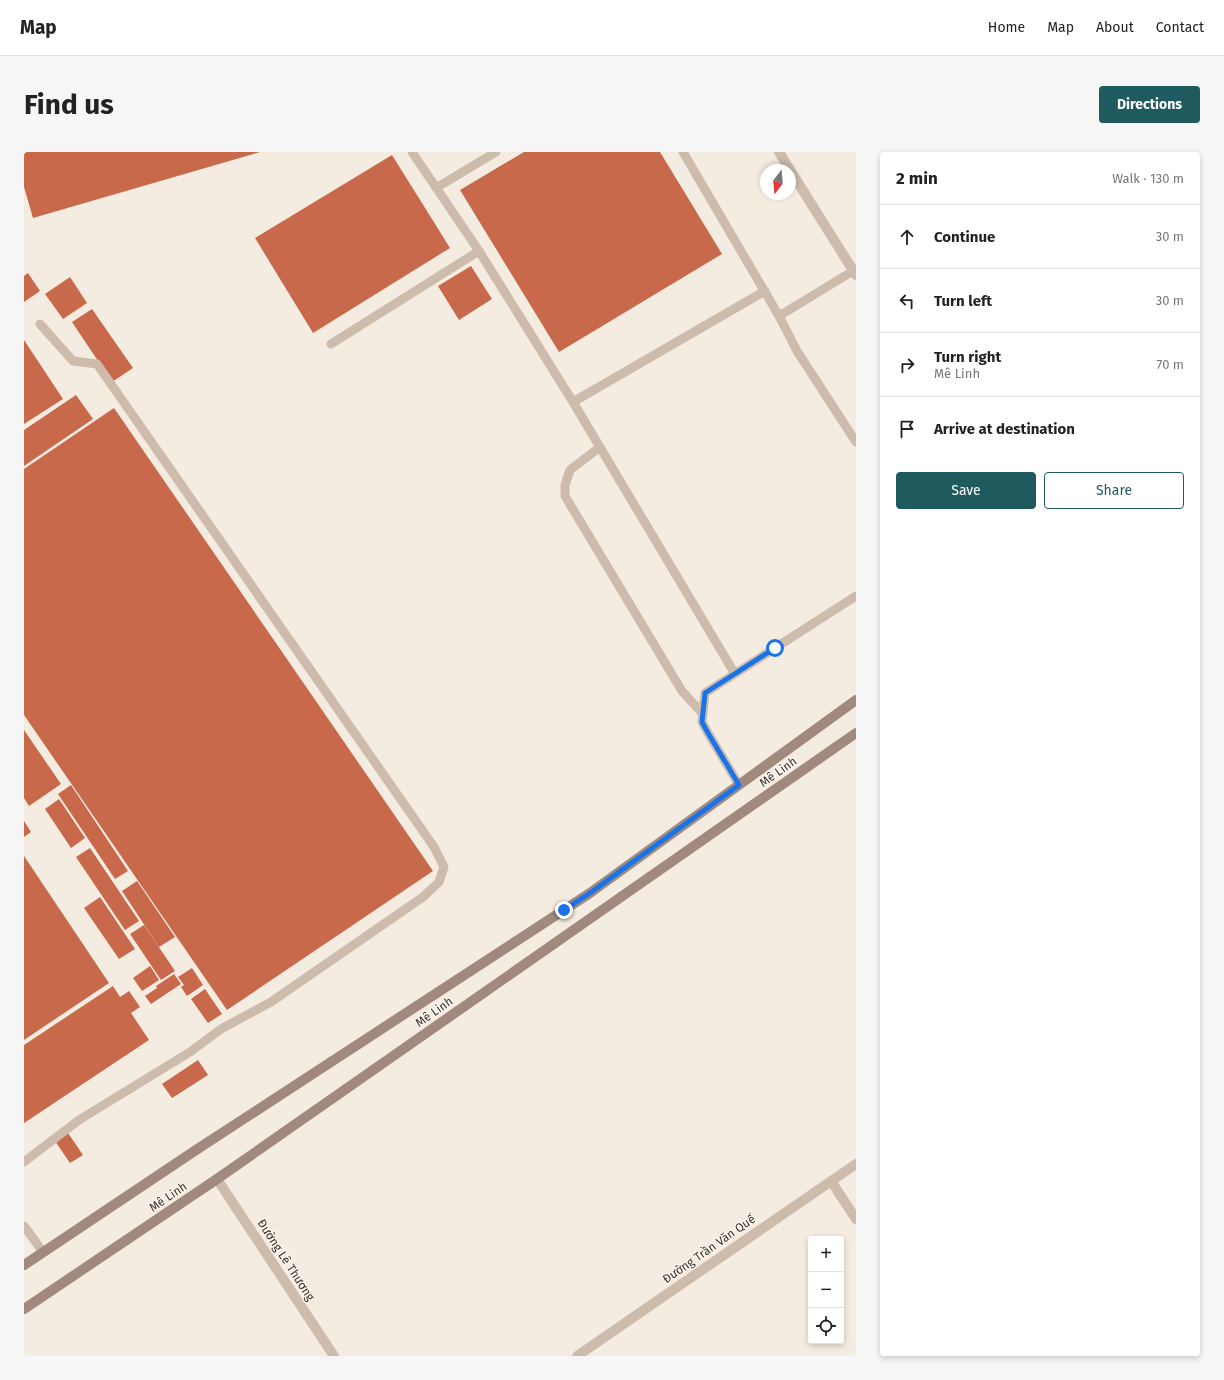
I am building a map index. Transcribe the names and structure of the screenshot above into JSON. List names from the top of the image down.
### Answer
{
  "streets": {
    "main road": ["Mê Linh"],
    "street": ["Đường Trần Văn Quế", "Đường Lê Thương"]
  },
  "crossings": [
    ["Mê Linh", "Đường Lê Thương"]
  ],
  "north": "bottom",
  "page": {
    "header": "Map",
    "nav": [
      "Home",
      "Map",
      "About",
      "Contact"
    ],
    "buttons": [
      "Directions",
      ["Save", "Share"]
    ],
    "title": "Find us",
    "heading": ["2 min", "Walk · 130 m"],
    "list": [
      ["Continue", "30 m"],
      ["Turn left", "30 m"],
      ["Turn right", "Mê Linh", "70 m"],
      "Arrive at destination"
    ],
    "map_buttons": ["+", "−"]
  }
}
